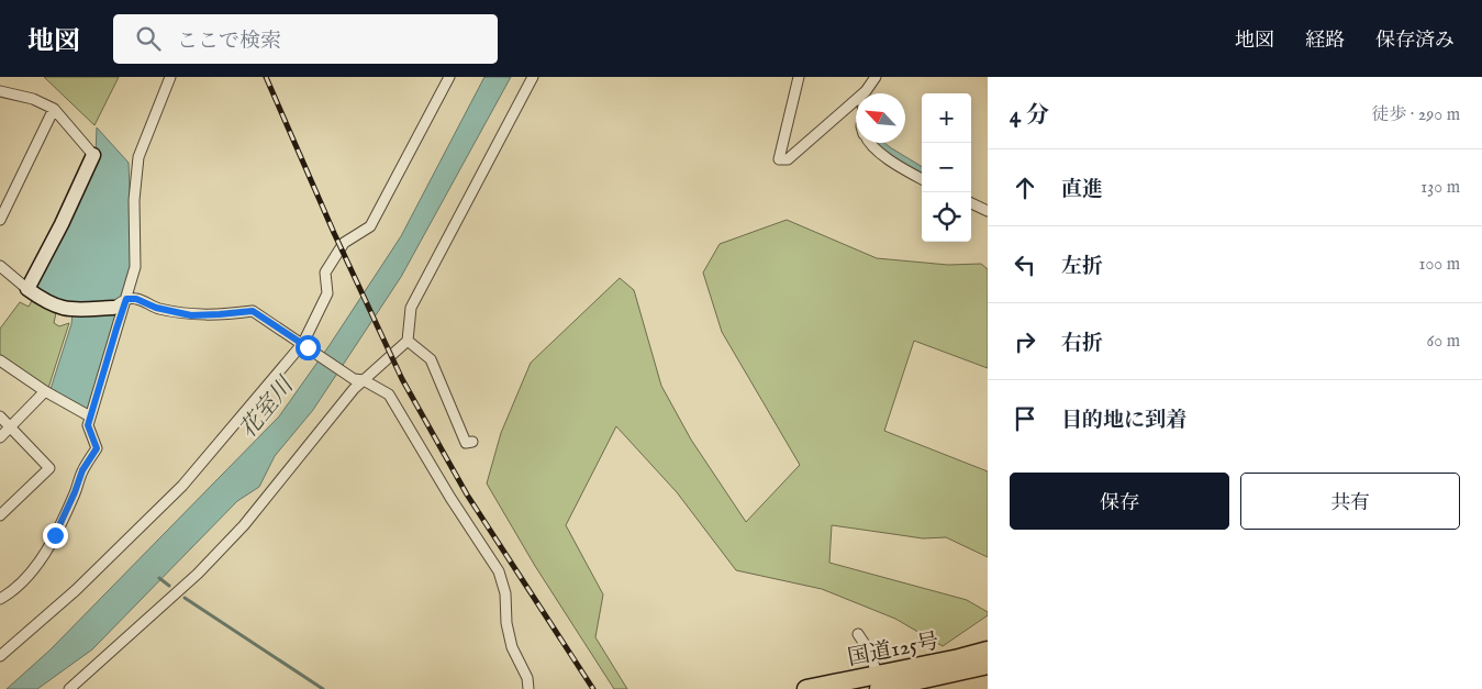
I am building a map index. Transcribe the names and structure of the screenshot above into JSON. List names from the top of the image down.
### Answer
{
  "streets": {
    "highway": ["国道125号"]
  },
  "water": ["花室川"],
  "north": "top left",
  "page": {
    "header": "地図",
    "search": "ここで検索",
    "nav": ["地図", "経路", "保存済み"],
    "heading": ["4 分", "徒歩 · 290 m"],
    "map_buttons": ["+", "−"],
    "list": [
      ["直進", "130 m"],
      ["左折", "100 m"],
      ["右折", "60 m"],
      "目的地に到着"
    ],
    "buttons": ["保存", "共有"]
  }
}
